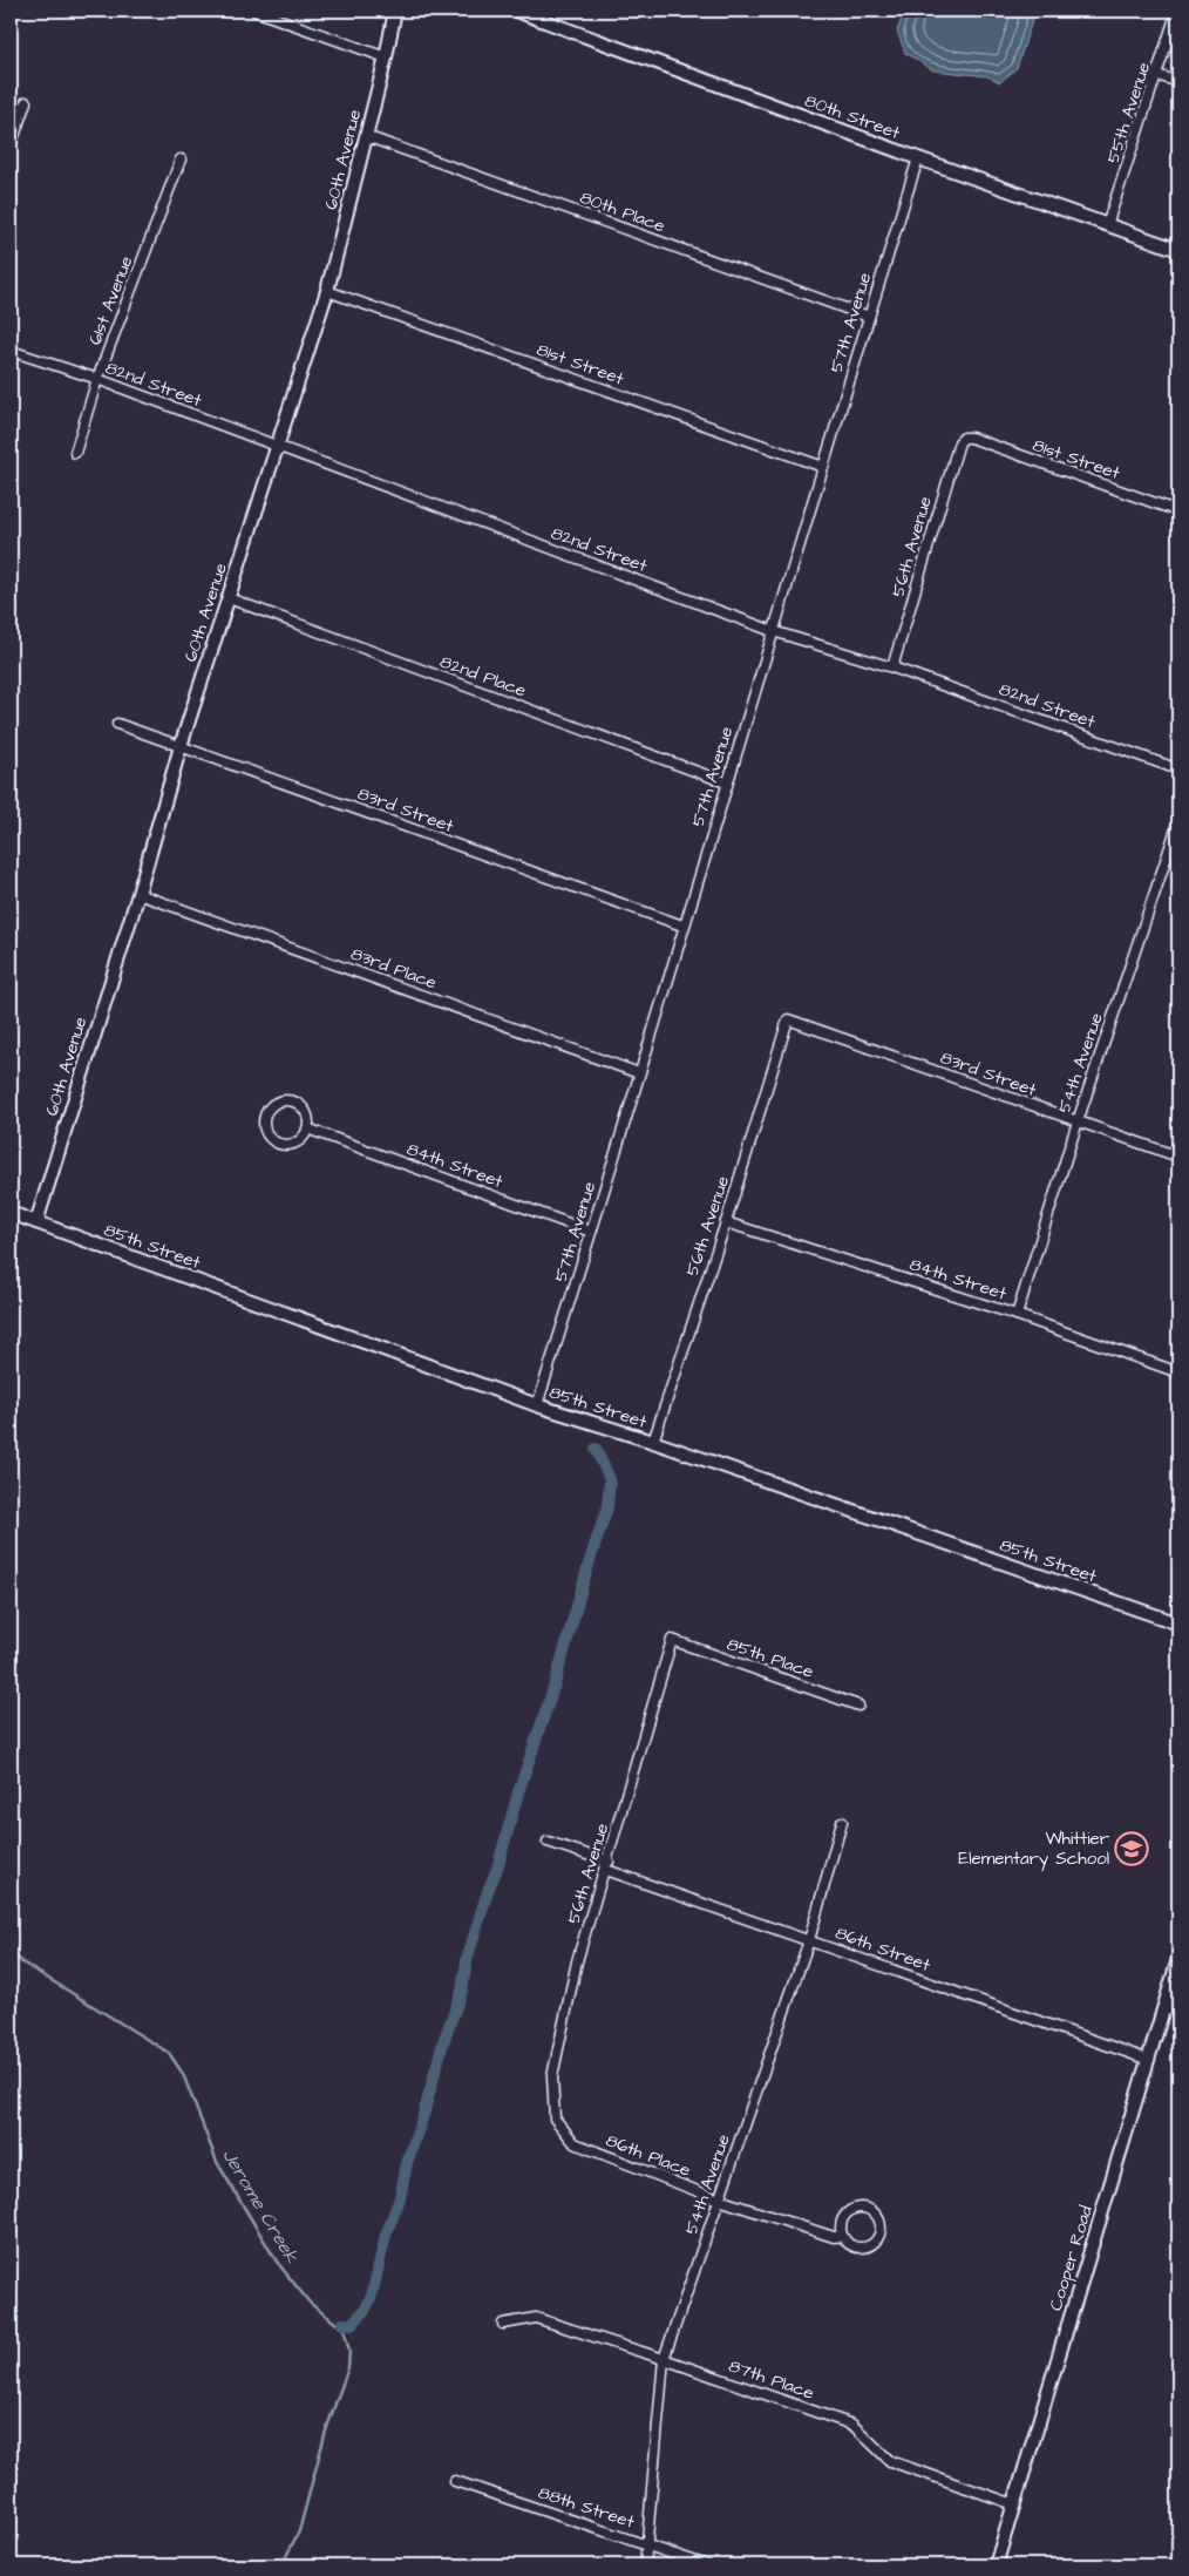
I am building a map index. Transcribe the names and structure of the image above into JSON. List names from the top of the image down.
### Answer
{
  "streets": {
    "street": [
      "55th Avenue",
      "80th Street",
      "60th Avenue",
      "80th Place",
      "61st Avenue",
      "57th Avenue",
      "81st Street",
      "82nd Street",
      "56th Avenue",
      "82nd Place",
      "83rd Street",
      "83rd Place",
      "54th Avenue",
      "84th Street",
      "85th Street",
      "85th Place",
      "86th Street",
      "86th Place",
      "Cooper Road",
      "87th Place",
      "88th Street"
    ]
  },
  "crossings": [
    ["55th Avenue", "80th Street"],
    ["80th Street", "57th Avenue"],
    ["60th Avenue", "80th Place"],
    ["60th Avenue", "81st Street"],
    ["60th Avenue", "82nd Street"],
    ["60th Avenue", "82nd Place"],
    ["60th Avenue", "83rd Street"],
    ["60th Avenue", "83rd Place"],
    ["60th Avenue", "85th Street"],
    ["80th Place", "57th Avenue"],
    ["61st Avenue", "82nd Street"],
    ["57th Avenue", "81st Street"],
    ["57th Avenue", "82nd Street"],
    ["57th Avenue", "82nd Place"],
    ["57th Avenue", "83rd Street"],
    ["57th Avenue", "83rd Place"],
    ["57th Avenue", "84th Street"],
    ["57th Avenue", "85th Street"],
    ["81st Street", "56th Avenue"],
    ["82nd Street", "56th Avenue"],
    ["56th Avenue", "83rd Street"],
    ["56th Avenue", "84th Street"],
    ["56th Avenue", "85th Street"],
    ["56th Avenue", "85th Place"],
    ["56th Avenue", "86th Street"],
    ["56th Avenue", "86th Place"],
    ["83rd Street", "54th Avenue"],
    ["54th Avenue", "84th Street"],
    ["54th Avenue", "86th Street"],
    ["54th Avenue", "86th Place"],
    ["54th Avenue", "87th Place"],
    ["54th Avenue", "88th Street"],
    ["86th Street", "Cooper Road"],
    ["Cooper Road", "87th Place"]
  ],
  "water": ["Jerome Creek"],
  "places": {
    "school or university": ["Whittier Elementary School"]
  }
}
